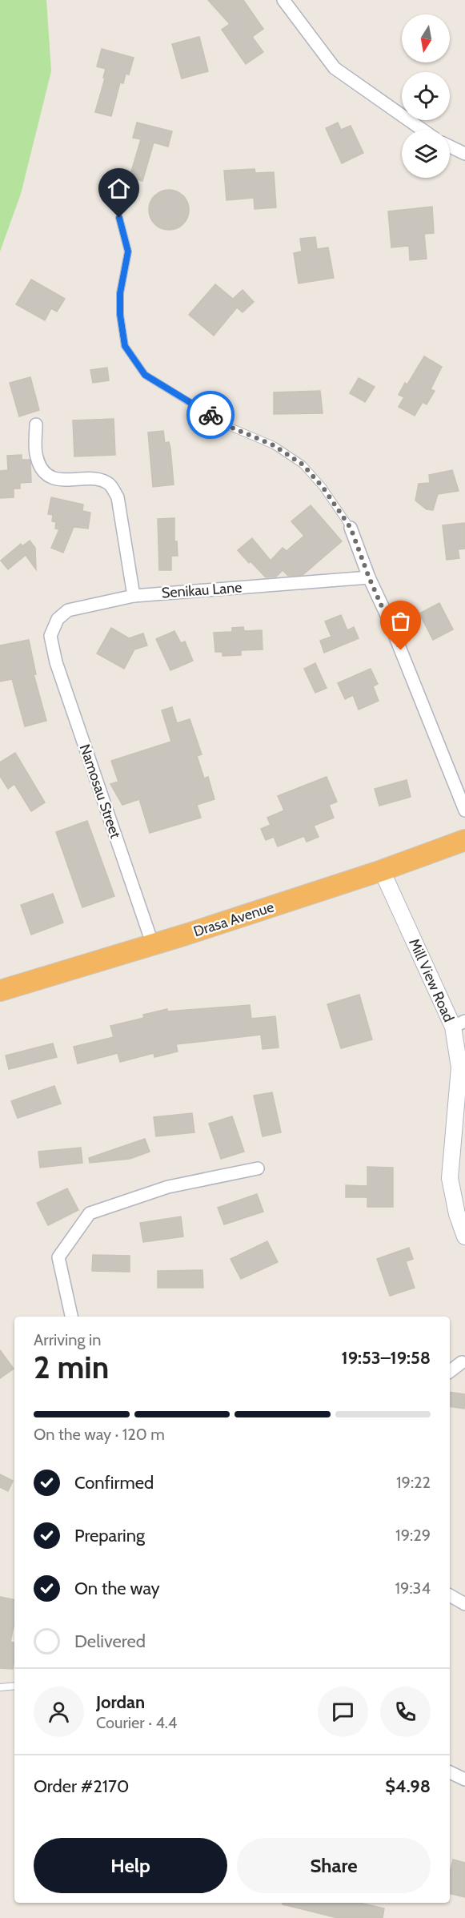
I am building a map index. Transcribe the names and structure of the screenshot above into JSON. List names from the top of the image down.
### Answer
{
  "streets": {
    "highway": ["Drasa Avenue"],
    "street": ["Senikau Lane", "Namosau Street", "Mill View Road"]
  },
  "crossings": [
    ["Senikau Lane", "Namosau Street"],
    ["Namosau Street", "Drasa Avenue"],
    ["Drasa Avenue", "Mill View Road"]
  ],
  "north": "bottom",
  "page": {
    "heading": ["2 min", "Arriving in", "19:53–19:58"],
    "panel": [
      "Jordan",
      "Courier · 4.4",
      "Order #2170",
      "$4.98"
    ],
    "bar": "On the way · 120 m",
    "list": [
      ["Confirmed", "19:22"],
      ["Preparing", "19:29"],
      ["On the way", "19:34"],
      "Delivered"
    ],
    "buttons": ["Help", "Share"]
  }
}
